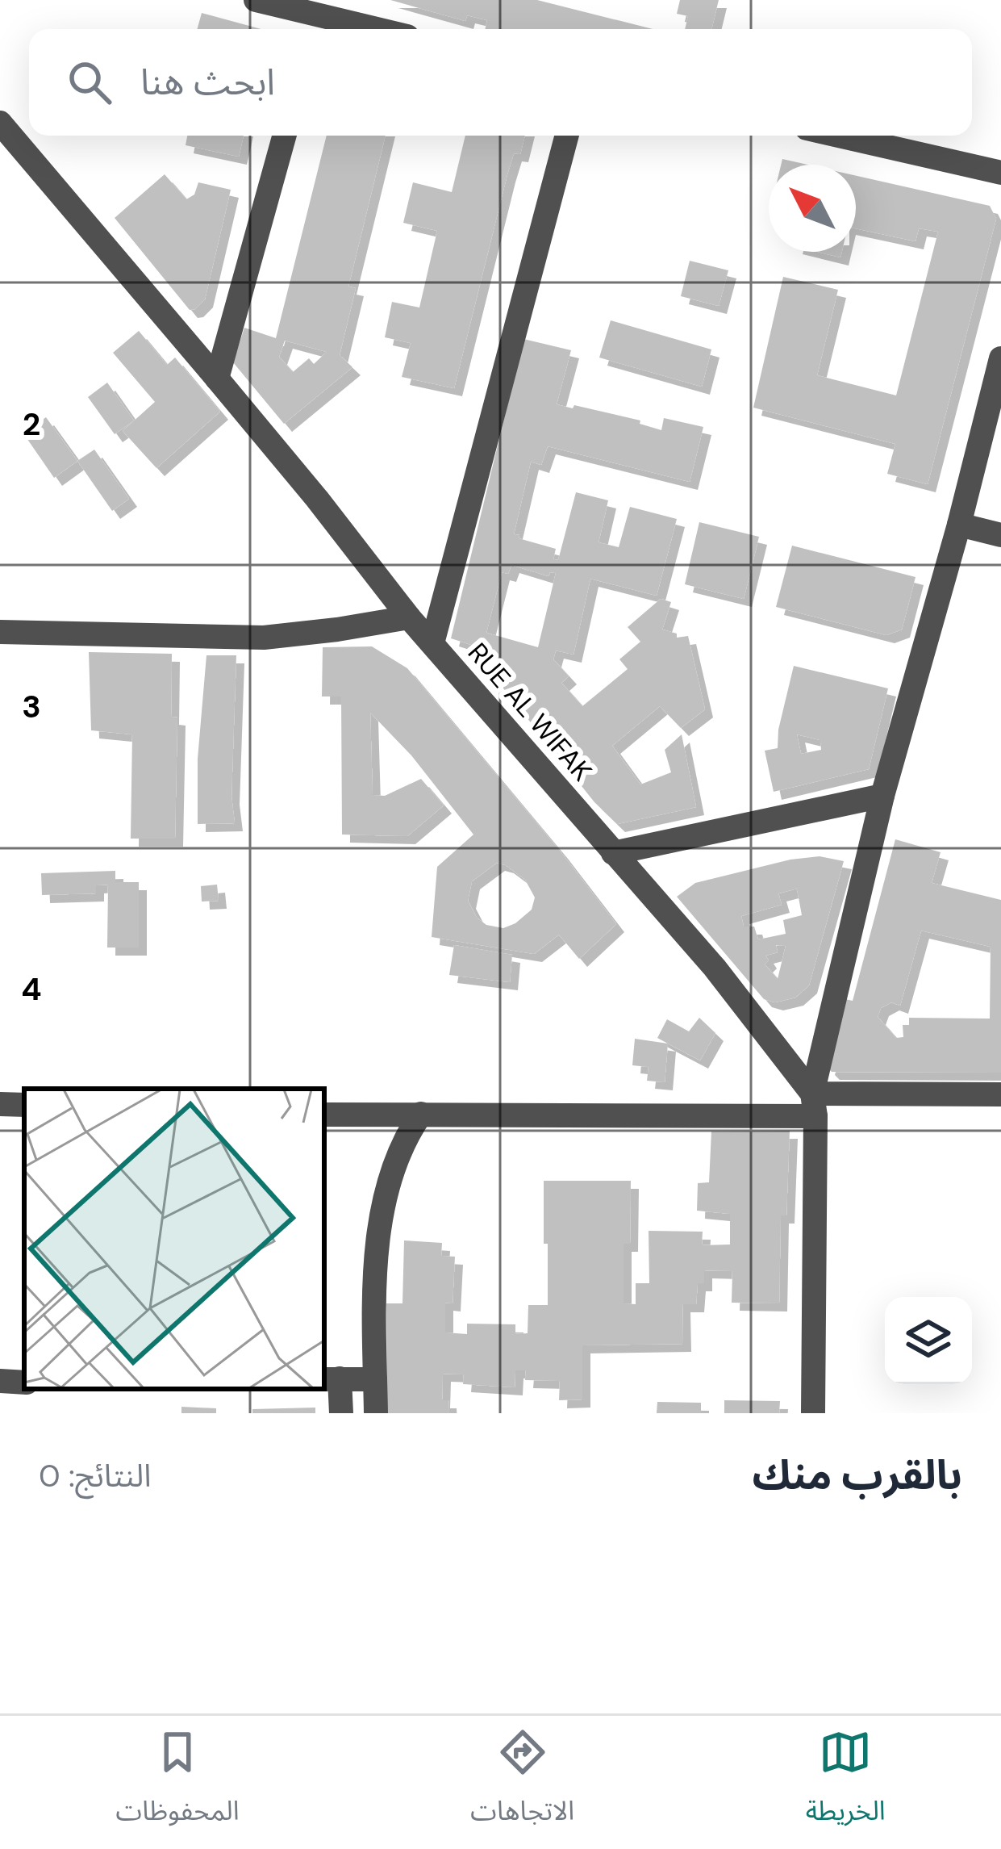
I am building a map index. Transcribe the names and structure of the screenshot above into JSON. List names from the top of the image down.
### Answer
{
  "streets": {
    "street": ["RUE AL WIFAK"]
  },
  "north": "top left",
  "page": {
    "search": "ابحث هنا",
    "heading": ["بالقرب منك", "النتائج: 0"],
    "nav": ["الخريطة", "الاتجاهات", "المحفوظات"]
  },
  "grid": {
    "rows": ["2", "3", "4"]
  }
}
